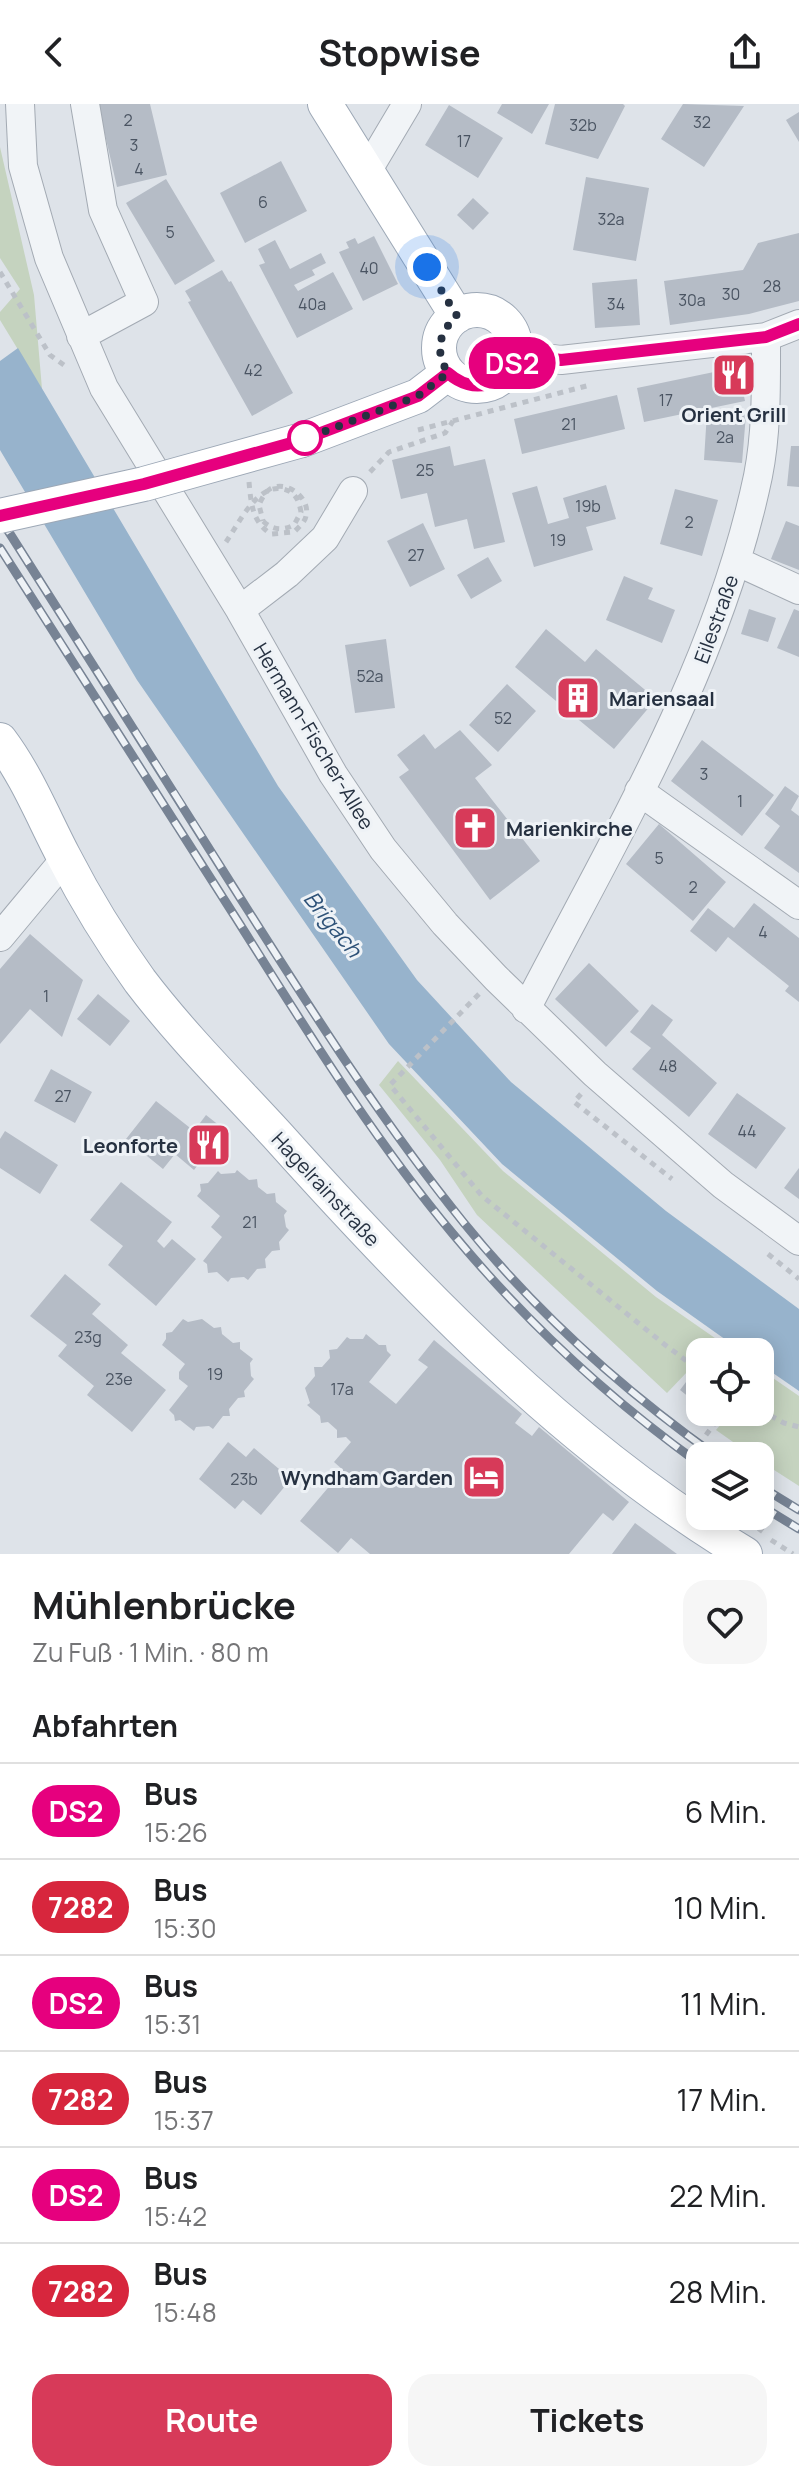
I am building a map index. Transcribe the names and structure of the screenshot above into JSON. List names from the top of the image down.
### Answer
{
  "streets": {
    "main road": ["Hagelrainstraße"],
    "street": ["Eilestraße", "Hermann-Fischer-Allee"]
  },
  "crossings": [
    ["Eilestraße", "Hermann-Fischer-Allee"]
  ],
  "water": ["Brigach"],
  "places": {
    "restaurant": ["Orient Grill", "Leonforte"],
    "building": ["Mariensaal"],
    "church": ["Marienkirche"],
    "hotel": ["Wyndham Garden"]
  },
  "lines": ["bus line DS2"],
  "house_numbers": [
    "2",
    "32",
    "32b",
    "17",
    "3",
    "4",
    "6",
    "32a",
    "5",
    "40",
    "28",
    "30",
    "30a",
    "40a",
    "34",
    "42",
    "17",
    "21",
    "2a",
    "25",
    "19b",
    "2",
    "19",
    "27",
    "52a",
    "52",
    "3",
    "1",
    "5",
    "2",
    "4",
    "1",
    "48",
    "27",
    "44",
    "21",
    "23g",
    "19",
    "23e",
    "17a",
    "23b"
  ],
  "page": {
    "header": "Stopwise",
    "on_map": "DS2",
    "heading": [
      ["Mühlenbrücke", "Zu Fuß · 1 Min. · 80 m"],
      "Abfahrten"
    ],
    "list": [
      {
        "mark": "DS2",
        "name": "Bus",
        "note": "15:26",
        "value": "6 Min."
      },
      {
        "mark": "7282",
        "name": "Bus",
        "note": "15:30",
        "value": "10 Min."
      },
      {
        "mark": "DS2",
        "name": "Bus",
        "note": "15:31",
        "value": "11 Min."
      },
      {
        "mark": "7282",
        "name": "Bus",
        "note": "15:37",
        "value": "17 Min."
      },
      {
        "mark": "DS2",
        "name": "Bus",
        "note": "15:42",
        "value": "22 Min."
      },
      {
        "mark": "7282",
        "name": "Bus",
        "note": "15:48",
        "value": "28 Min."
      }
    ],
    "buttons": ["Route", "Tickets"]
  }
}
